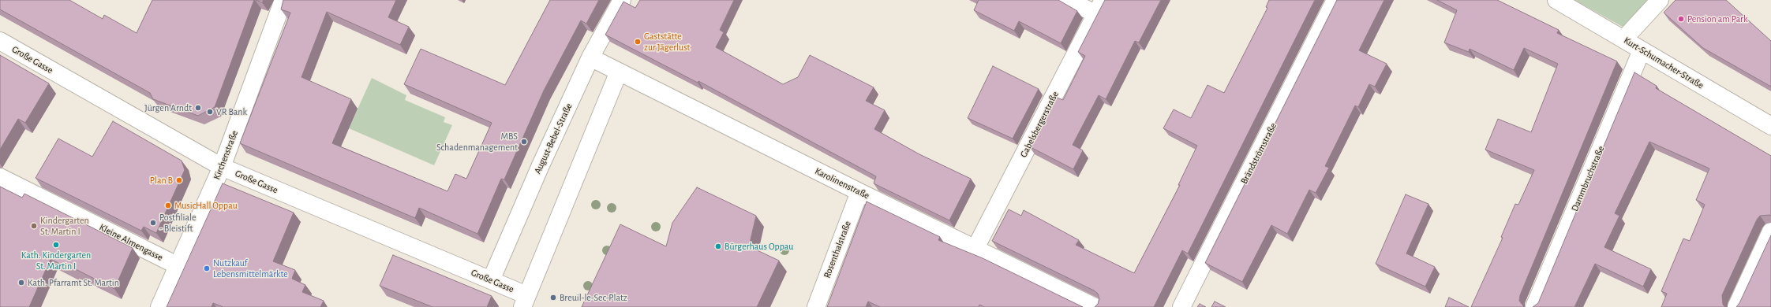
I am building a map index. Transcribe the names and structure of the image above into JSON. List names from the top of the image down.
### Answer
{
  "streets": {
    "street": [
      "Große Gasse",
      "Kurt-Schumacher-Straße",
      "Gabelsbergerstraße",
      "August-Bebel-Straße",
      "Brändströmstraße",
      "Kirchenstraße",
      "Dammbruchstraße",
      "Karolinenstraße",
      "Kleine Almengasse",
      "Rosenthalstraße"
    ]
  },
  "crossings": [
    ["Große Gasse", "August-Bebel-Straße"],
    ["Große Gasse", "Kirchenstraße"],
    ["Kurt-Schumacher-Straße", "Dammbruchstraße"],
    ["Gabelsbergerstraße", "Karolinenstraße"],
    ["August-Bebel-Straße", "Karolinenstraße"],
    ["Kirchenstraße", "Kleine Almengasse"],
    ["Karolinenstraße", "Rosenthalstraße"]
  ],
  "places": [
    "Pension am Park",
    "Gaststätte zur Jägerlust",
    "Jürgen Arndt",
    "VR Bank",
    "MBS Schadenmanagement",
    "Plan B",
    "MusicHall Oppau",
    "Postfiliale - Bleistift",
    "Kindergarten St. Martin I",
    "Kath. Kindergarten St. Martin I",
    "Bürgerhaus Oppau",
    "Nutzkauf Lebensmittelmärkte",
    "Kath. Pfarramt St. Martin",
    "Breuil-le-Sec-Platz"
  ]
}
